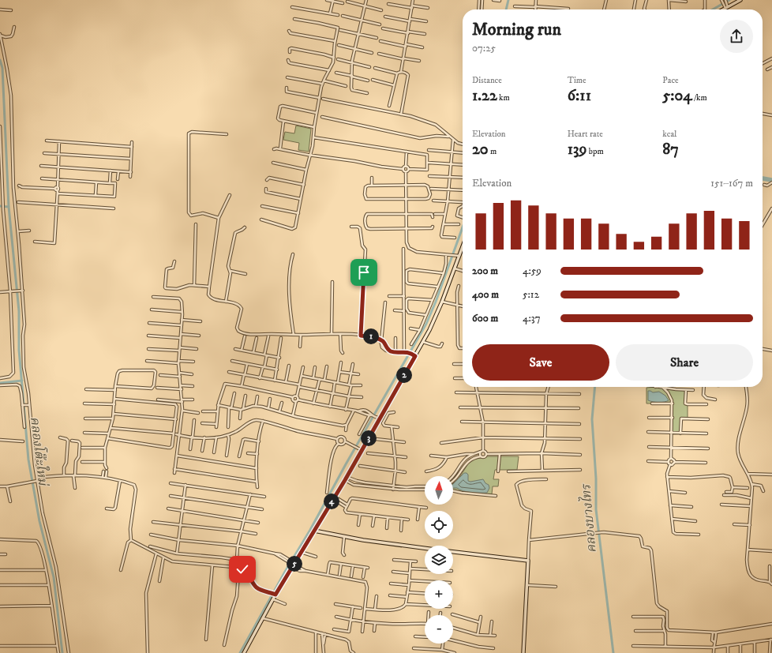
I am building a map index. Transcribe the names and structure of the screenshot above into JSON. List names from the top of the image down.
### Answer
{
  "water": ["คลองโต๊ะใหม่", "คลองบางไทร"],
  "north": "top",
  "page": {
    "heading": ["Morning run", "07:25"],
    "stats": [
      ["Distance", "1.22 km"],
      ["Time", "6:11"],
      ["Pace", "5:04 /km"],
      ["Elevation", "20 m"],
      ["Heart rate", "139 bpm"],
      ["kcal", "87"]
    ],
    "chart": ["Elevation", "151–167 m"],
    "list": [
      {
        "name": "200 m",
        "note": "4:59"
      },
      {
        "name": "400 m",
        "note": "5:12"
      },
      {
        "name": "600 m",
        "note": "4:37"
      }
    ],
    "pins": [
      "1",
      "2",
      "3",
      "4",
      "5"
    ],
    "buttons": ["Save", "Share"],
    "map_buttons": ["+", "−"]
  }
}
